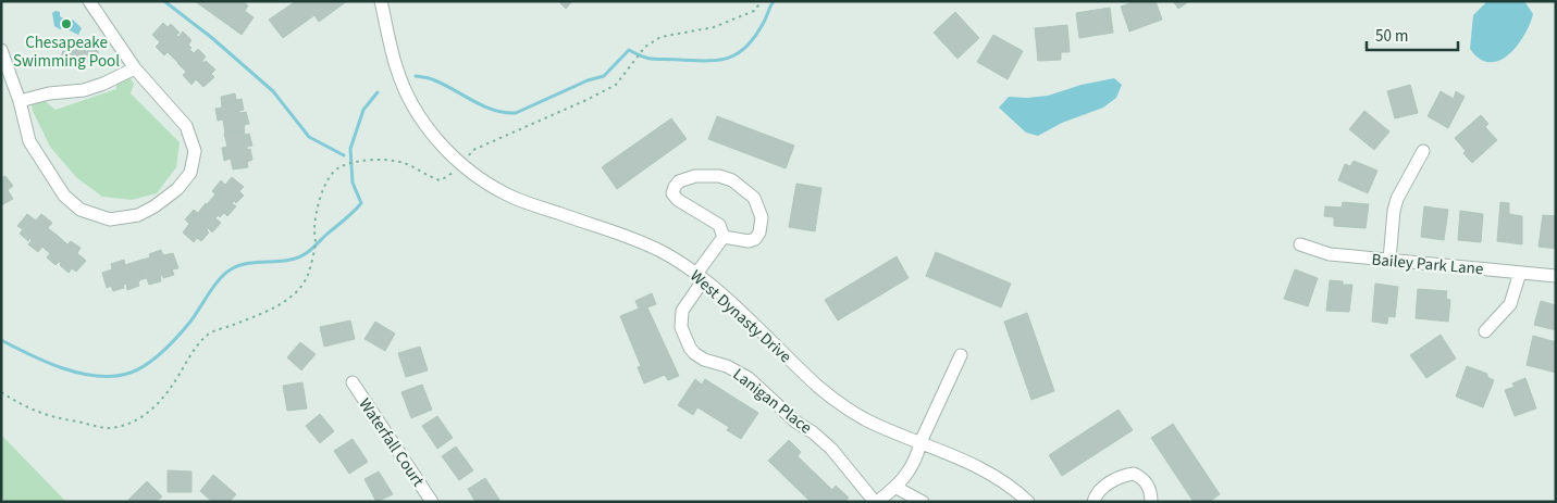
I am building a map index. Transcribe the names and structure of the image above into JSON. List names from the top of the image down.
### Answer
{
  "streets": {
    "street": [
      "Bailey Park Lane",
      "West Dynasty Drive",
      "Lanigan Place",
      "Waterfall Court"
    ]
  },
  "crossings": [
    ["West Dynasty Drive", "Lanigan Place"]
  ],
  "places": ["Chesapeake Swimming Pool"],
  "scale_bar": "50 m"
}
